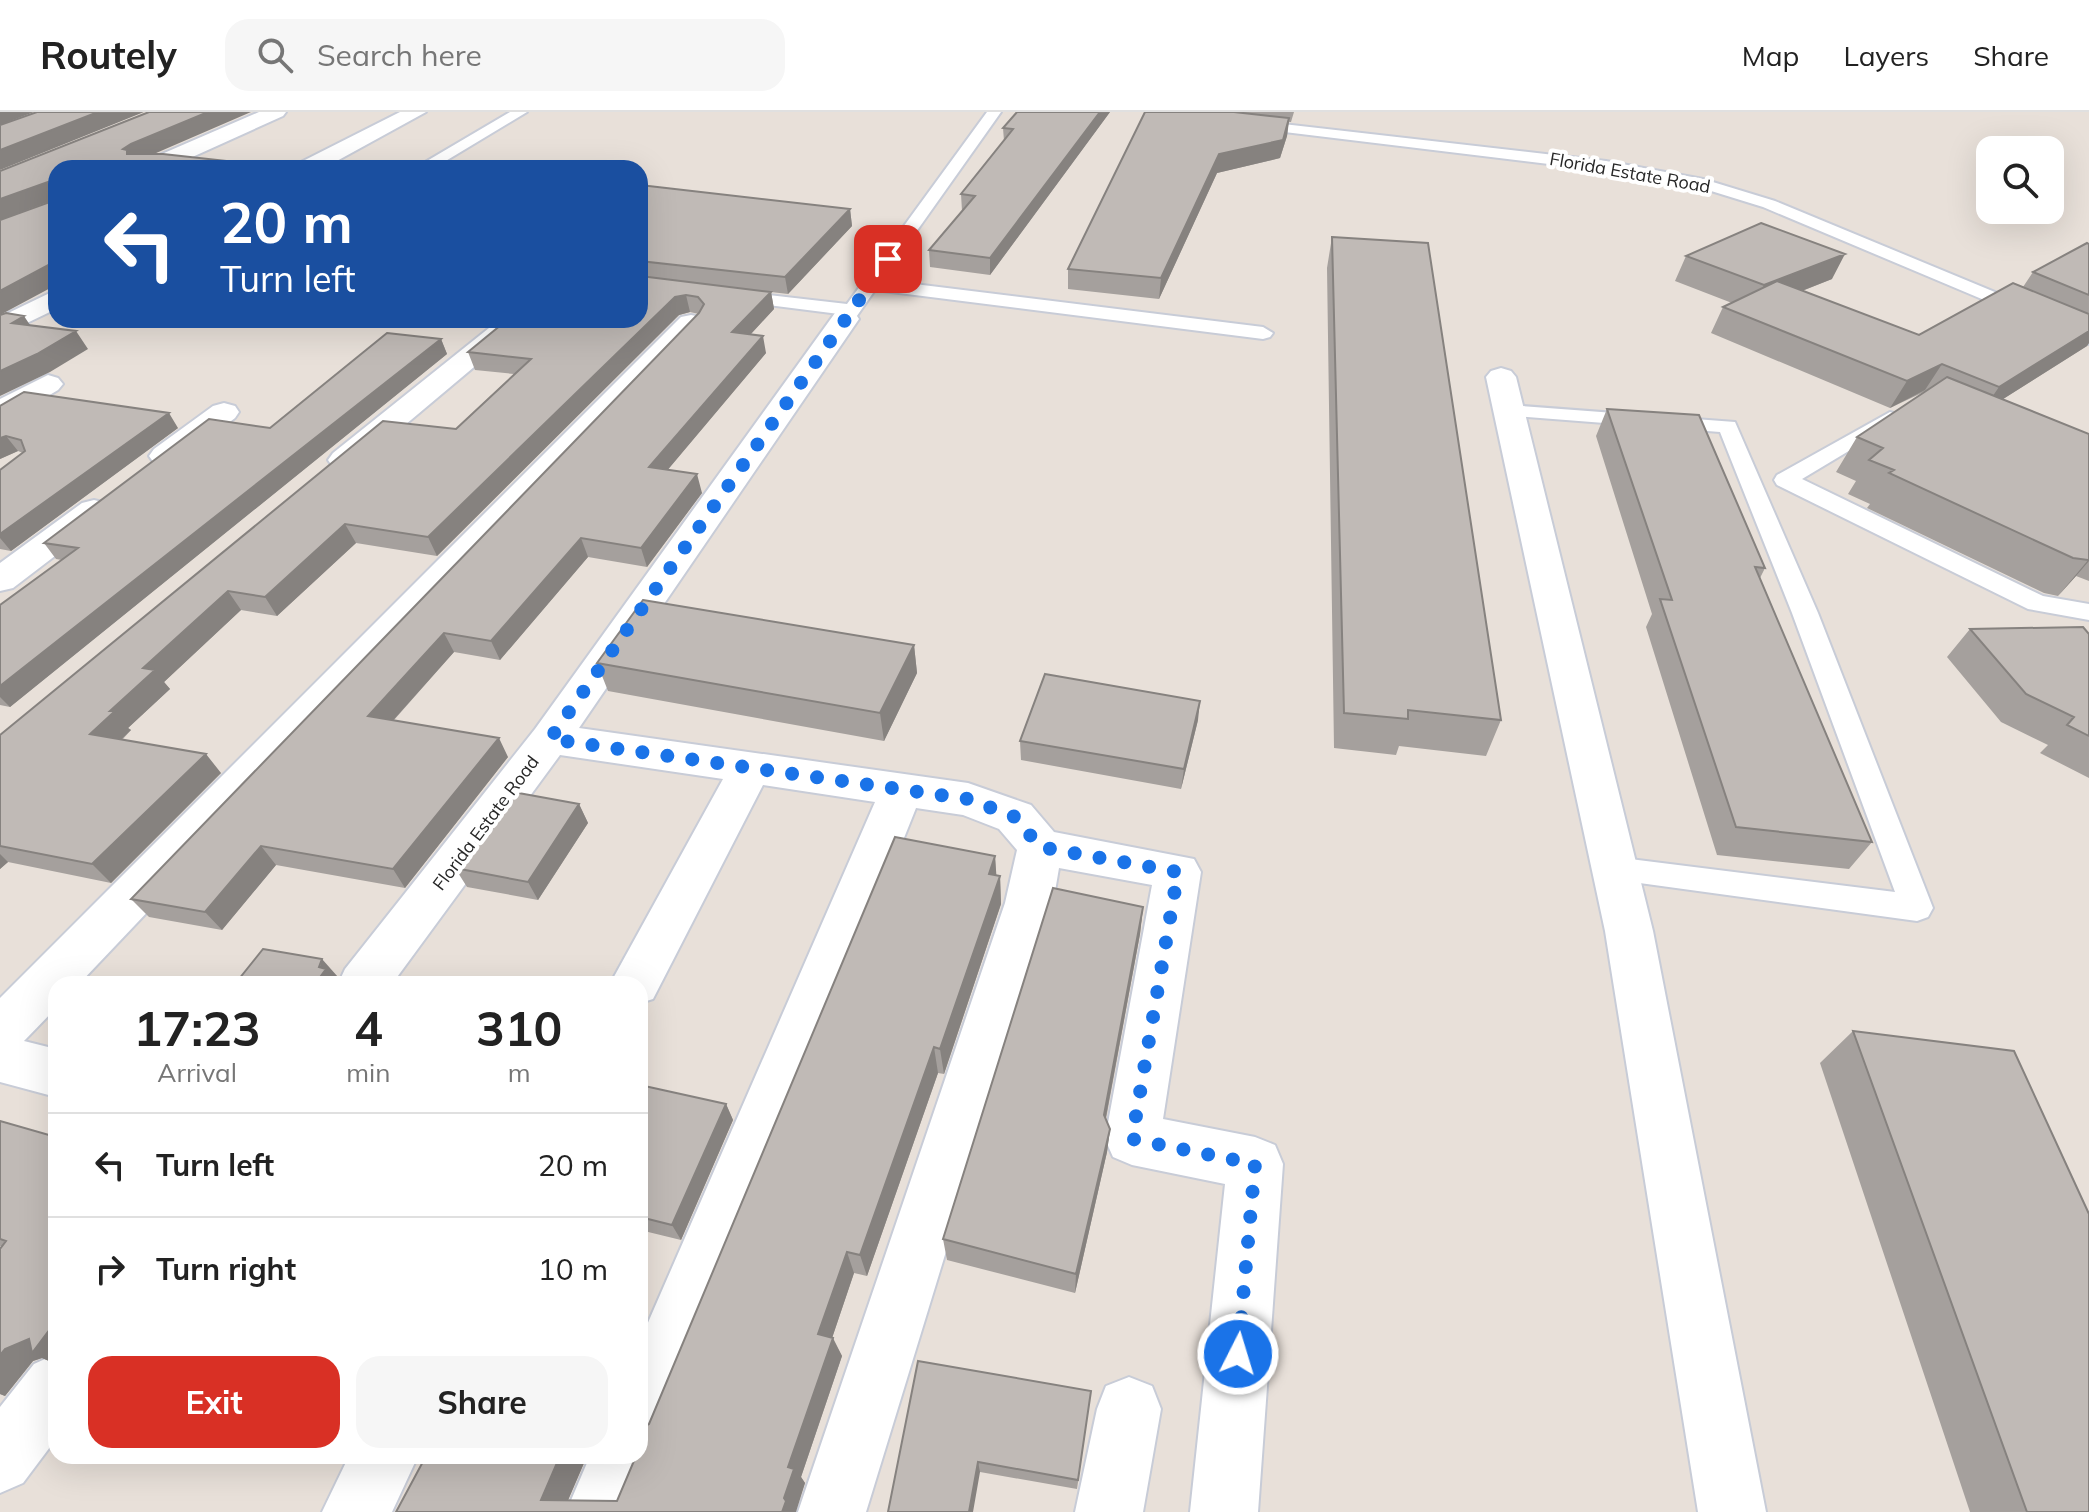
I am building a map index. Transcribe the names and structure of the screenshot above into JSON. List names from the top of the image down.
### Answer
{
  "streets": {
    "street": ["Florida Estate Road"]
  },
  "page": {
    "header": "Routely",
    "search": "Search here",
    "nav": ["Map", "Layers", "Share"],
    "turn": ["20 m", "Turn left"],
    "eta": [
      "17:23",
      "Arrival",
      "4",
      "min",
      "310",
      "m"
    ],
    "list": [
      {
        "name": "Turn left",
        "value": "20 m"
      },
      {
        "name": "Turn right",
        "value": "10 m"
      }
    ],
    "buttons": ["Exit", "Share"]
  }
}
